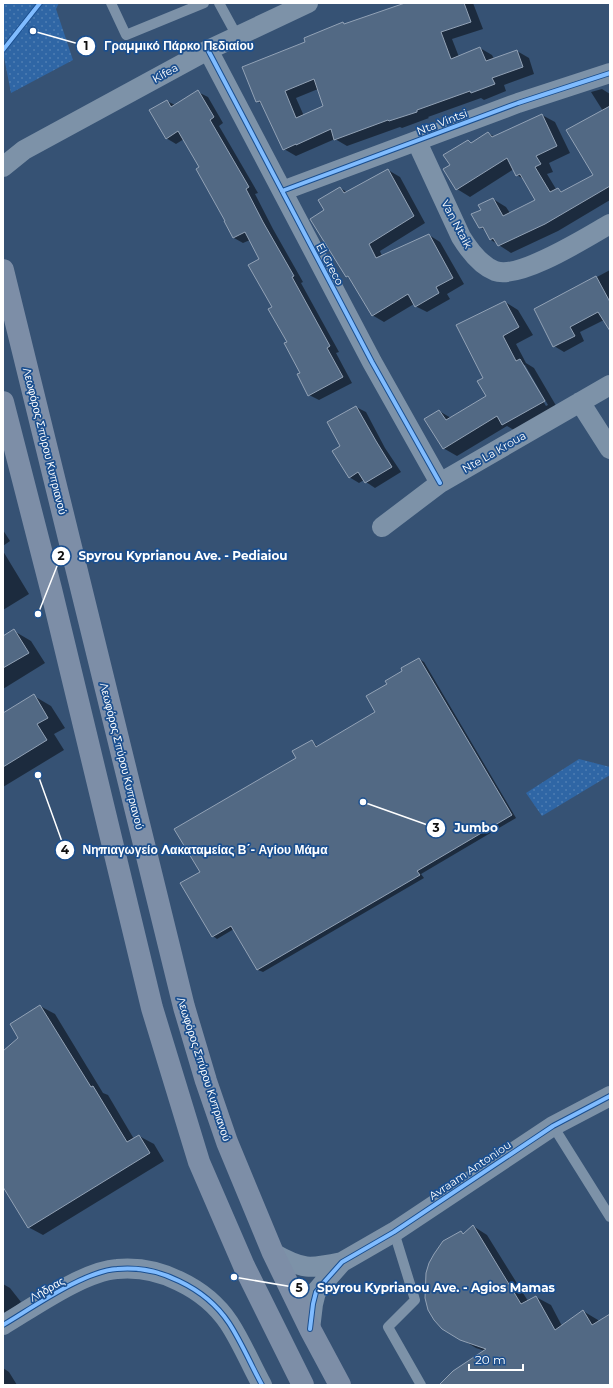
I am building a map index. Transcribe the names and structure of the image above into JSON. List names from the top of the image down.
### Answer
{
  "streets": {
    "main road": ["Λεωφόρος Σπύρου Κυπριανού"],
    "street": [
      "Kifea",
      "Nta Vintsi",
      "Van Ntaik",
      "El Greco",
      "Nte La Kroua",
      "Avraam Antoniou",
      "Λήδρας"
    ]
  },
  "crossings": [
    ["Kifea", "El Greco"],
    ["Nta Vintsi", "Van Ntaik"],
    ["Nta Vintsi", "El Greco"],
    ["El Greco", "Nte La Kroua"]
  ],
  "places": [
    "Γραμμικό Πάρκο Πεδιαίου",
    "Spyrou Kyprianou Ave. - Pediaiou",
    "Νηπιαγωγείο Λακαταμείας Β΄- Αγίου Μάμα",
    "Jumbo",
    "Spyrou Kyprianou Ave. - Agios Mamas"
  ],
  "scale_bar": "20 m"
}
